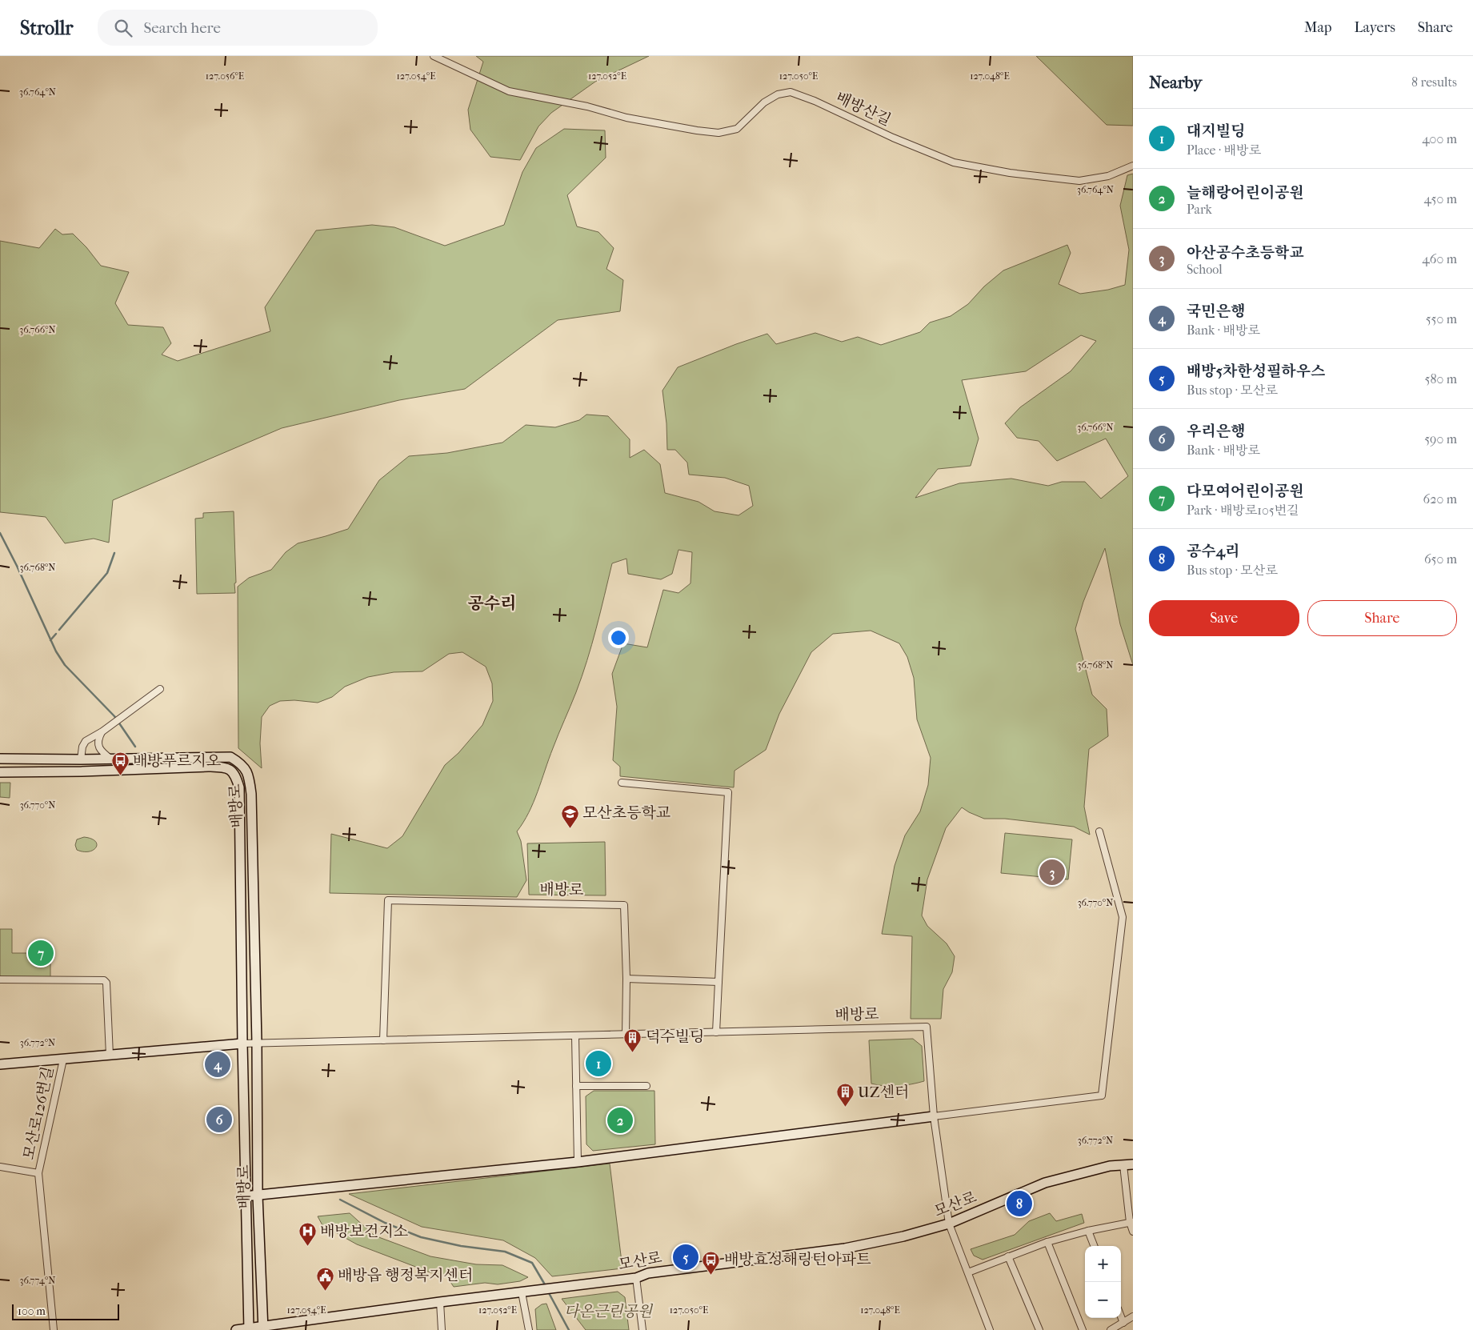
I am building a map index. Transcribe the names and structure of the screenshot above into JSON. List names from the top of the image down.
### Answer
{
  "streets": {
    "street": [
      "배방산길",
      "배방로",
      "모산로126번길",
      "모산로"
    ]
  },
  "crossings": [
    ["배방로", "모산로126번길"],
    ["배방로", "모산로"]
  ],
  "districts": ["공수리"],
  "parks": ["다온근린공원"],
  "places": {
    "bus stop": ["배방푸르지오", "배방효성해링턴아파트"],
    "school or university": ["모산초등학교"],
    "building": ["덕수빌딩", "UZ센터"],
    "hospital": ["배방보건지소"],
    "public building": ["배방읍 행정복지센터"]
  },
  "scale_bar": "100 m",
  "page": {
    "header": "Strollr",
    "search": "Search here",
    "nav": ["Map", "Layers", "Share"],
    "heading": ["Nearby", "8 results"],
    "list": [
      {
        "mark": "1",
        "name": "대지빌딩",
        "note": "Place · 배방로",
        "value": "400 m"
      },
      {
        "mark": "2",
        "name": "늘해랑어린이공원",
        "note": "Park",
        "value": "450 m"
      },
      {
        "mark": "3",
        "name": "아산공수초등학교",
        "note": "School",
        "value": "460 m"
      },
      {
        "mark": "4",
        "name": "국민은행",
        "note": "Bank · 배방로",
        "value": "550 m"
      },
      {
        "mark": "5",
        "name": "배방5차한성필하우스",
        "note": "Bus stop · 모산로",
        "value": "580 m"
      },
      {
        "mark": "6",
        "name": "우리은행",
        "note": "Bank · 배방로",
        "value": "590 m"
      },
      {
        "mark": "7",
        "name": "다모여어린이공원",
        "note": "Park · 배방로105번길",
        "value": "620 m"
      },
      {
        "mark": "8",
        "name": "공수4리",
        "note": "Bus stop · 모산로",
        "value": "650 m"
      }
    ],
    "buttons": ["Save", "Share"],
    "pins": [
      "3",
      "7",
      "1",
      "4",
      "6",
      "2",
      "8",
      "5"
    ],
    "map_buttons": ["+", "−"],
    "scale": "100 m"
  },
  "coordinates": [
    "127.056°E",
    "127.054°E",
    "127.052°E",
    "127.050°E",
    "127.048°E",
    "36.764°N",
    "36.766°N",
    "36.768°N",
    "36.770°N",
    "36.772°N",
    "36.774°N"
  ]
}
